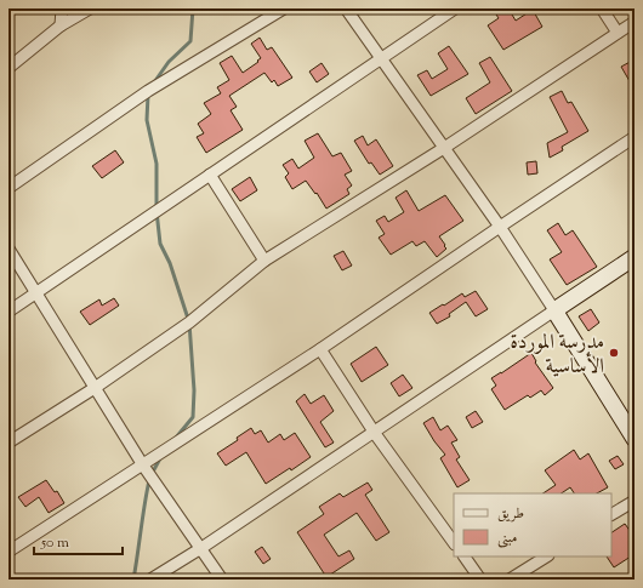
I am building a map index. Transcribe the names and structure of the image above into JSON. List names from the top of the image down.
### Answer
{
  "places": ["مدرسة الموردة الأساسية"],
  "legend": ["طريق", "مبنى"],
  "scale_bar": "50 m"
}
